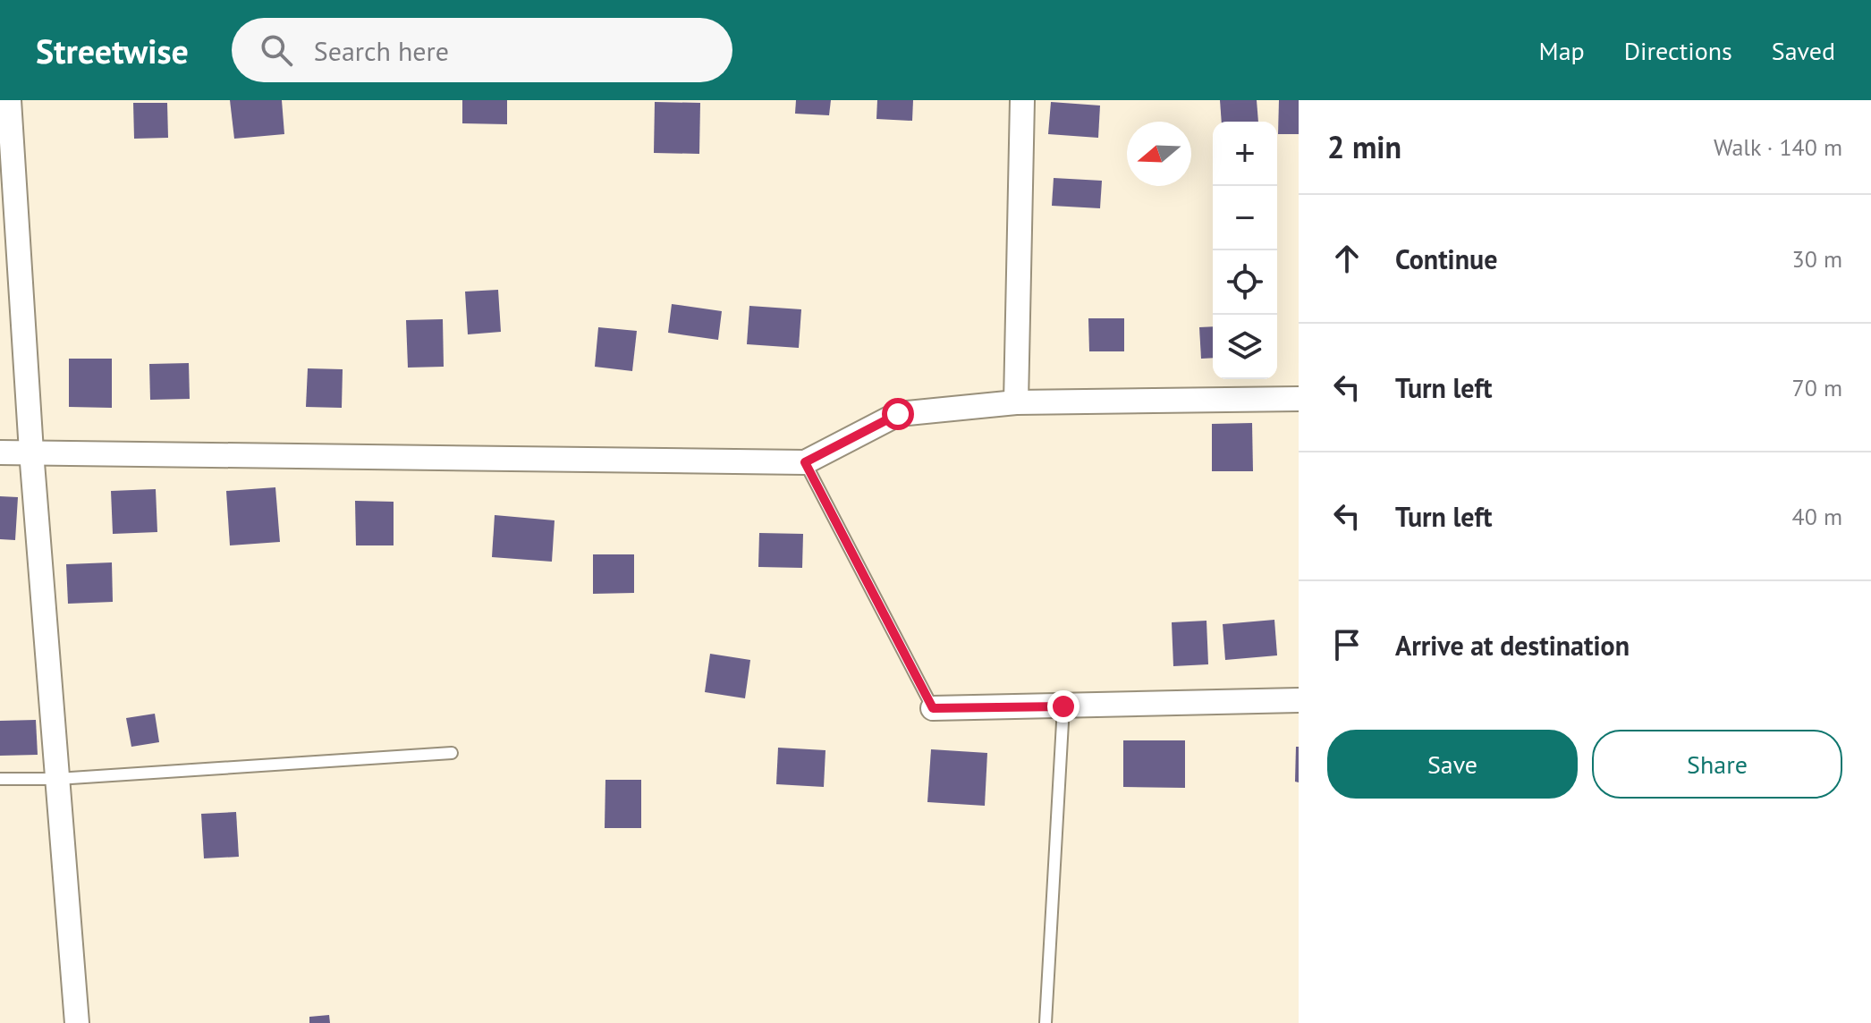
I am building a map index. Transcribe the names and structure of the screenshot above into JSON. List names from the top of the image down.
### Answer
{
  "north": "left",
  "page": {
    "header": "Streetwise",
    "search": "Search here",
    "nav": ["Map", "Directions", "Saved"],
    "heading": ["2 min", "Walk · 140 m"],
    "map_buttons": ["+", "−"],
    "list": [
      ["Continue", "30 m"],
      ["Turn left", "70 m"],
      ["Turn left", "40 m"],
      "Arrive at destination"
    ],
    "buttons": ["Save", "Share"]
  }
}
